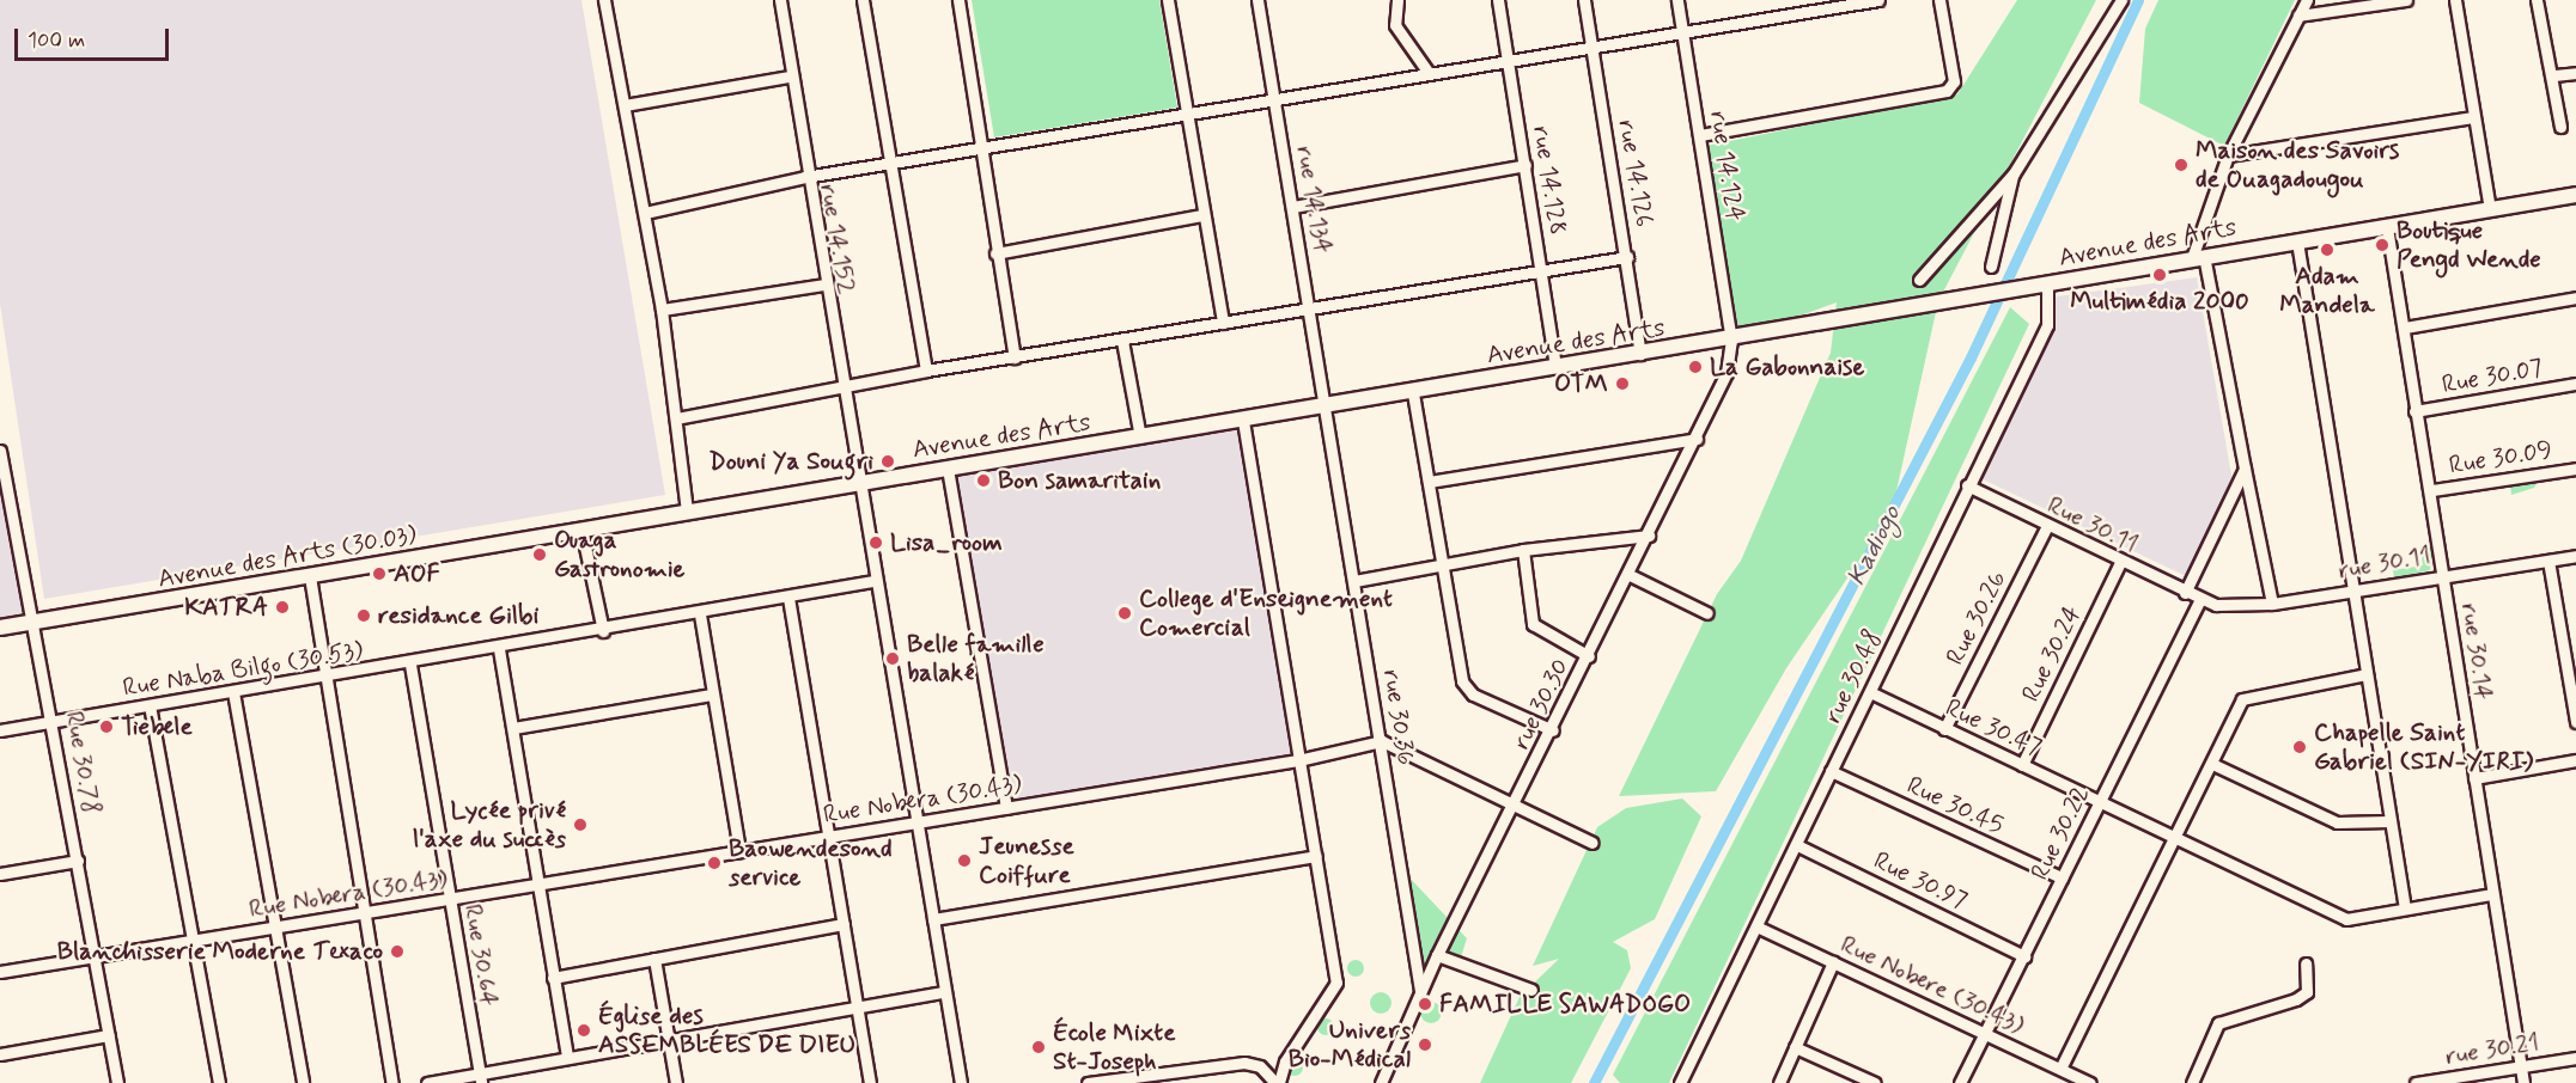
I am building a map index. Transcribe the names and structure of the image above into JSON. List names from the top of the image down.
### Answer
{
  "streets": {
    "street": [
      "rue 14.124",
      "rue 14.126",
      "rue 14.128",
      "rue 14.134",
      "rue 14.152",
      "Avenue des Arts",
      "Rue 30.07",
      "Rue 30.09",
      "Rue 30.11",
      "Avenue des Arts (30.03)",
      "rue 30.11",
      "Rue 30.26",
      "rue 30.14",
      "Rue 30.24",
      "Rue Naba Bilgo (30.53)",
      "rue 30.48",
      "rue 30.30",
      "rue 30.36",
      "Rue 30.47",
      "Rue 30.78",
      "Rue Nobera (30.43)",
      "Rue 30.45",
      "Rue 30.22",
      "Rue 30.97",
      "Rue 30.64",
      "Rue Nobere (30.43)",
      "rue 30.21"
    ]
  },
  "crossings": [
    ["rue 14.124", "Avenue des Arts"],
    ["rue 14.124", "rue 30.30"],
    ["rue 14.126", "Avenue des Arts"],
    ["rue 14.128", "Avenue des Arts"],
    ["rue 14.134", "Avenue des Arts"],
    ["rue 14.134", "rue 30.36"],
    ["rue 14.152", "Avenue des Arts"],
    ["rue 14.152", "Rue Naba Bilgo (30.53)"],
    ["rue 14.152", "Rue Nobera (30.43)"],
    ["Avenue des Arts", "Avenue des Arts (30.03)"],
    ["Avenue des Arts", "rue 30.14"],
    ["Avenue des Arts", "rue 30.48"],
    ["Avenue des Arts", "rue 30.30"],
    ["Avenue des Arts", "rue 30.36"],
    ["Rue 30.07", "rue 30.14"],
    ["Rue 30.09", "rue 30.14"],
    ["Rue 30.11", "rue 30.11"],
    ["Rue 30.11", "Rue 30.26"],
    ["Rue 30.11", "Rue 30.24"],
    ["Rue 30.11", "rue 30.48"],
    ["Rue 30.11", "Rue 30.22"],
    ["Avenue des Arts (30.03)", "Rue 30.78"],
    ["rue 30.11", "rue 30.14"],
    ["rue 30.11", "Rue 30.22"],
    ["Rue 30.26", "Rue 30.47"],
    ["rue 30.14", "Rue 30.47"],
    ["rue 30.14", "rue 30.21"],
    ["Rue 30.24", "Rue 30.47"],
    ["Rue Naba Bilgo (30.53)", "Rue 30.78"],
    ["Rue Naba Bilgo (30.53)", "Rue 30.64"],
    ["rue 30.48", "Rue 30.47"],
    ["rue 30.48", "Rue 30.45"],
    ["rue 30.48", "Rue 30.97"],
    ["rue 30.48", "Rue Nobere (30.43)"],
    ["rue 30.30", "rue 30.36"],
    ["rue 30.36", "Rue Nobera (30.43)"],
    ["Rue 30.47", "Rue 30.22"],
    ["Rue 30.78", "Rue Nobera (30.43)"],
    ["Rue Nobera (30.43)", "Rue 30.64"],
    ["Rue 30.45", "Rue 30.22"],
    ["Rue 30.22", "Rue 30.97"],
    ["Rue 30.22", "Rue Nobere (30.43)"]
  ],
  "water": ["Kadiogo"],
  "places": [
    "Maison des Savoirs de Ouagadougou",
    "Boutique Pengd Wende",
    "Adam Mandela",
    "Multimédia 2000",
    "La Gabonnaise",
    "OTM",
    "Douni Ya Sougri",
    "Bon samaritain",
    "Lisa_room",
    "Ouaga Gastronomie",
    "AOF",
    "KATRA",
    "College d'Enseignement Comercial",
    "residance Gilbi",
    "Belle famille balaké",
    "Tiebele",
    "Chapelle Saint Gabriel (SIN-YIRI)",
    "Lycée privé l'axe du succès",
    "Jeunesse Coiffure",
    "Baowendesond service",
    "Blanchisserie Moderne Texaco",
    "FAMILLE SAWADOGO",
    "Église des ASSEMBLÉES DE DIEU",
    "Univers Bio-Médical",
    "École Mixte St-Joseph"
  ],
  "scale_bar": "100 m"
}
